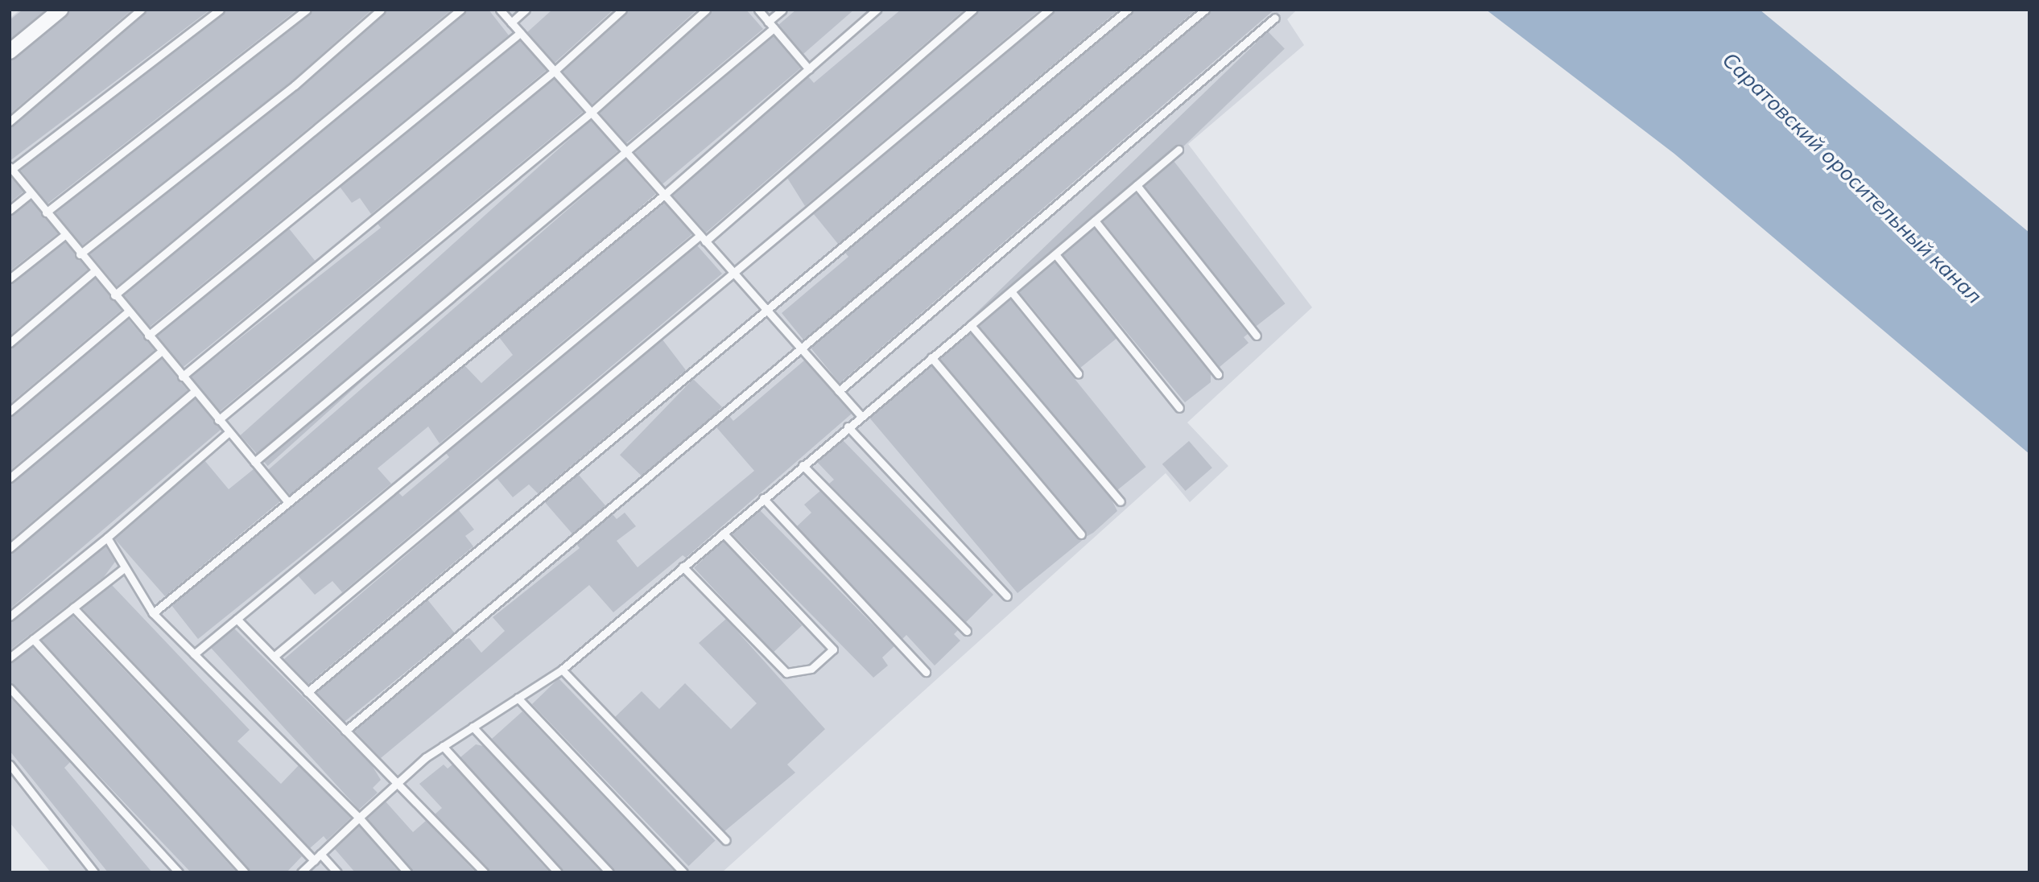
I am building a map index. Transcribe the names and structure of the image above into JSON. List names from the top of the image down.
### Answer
{
  "water": ["Саратовский оросительный канал"]
}
